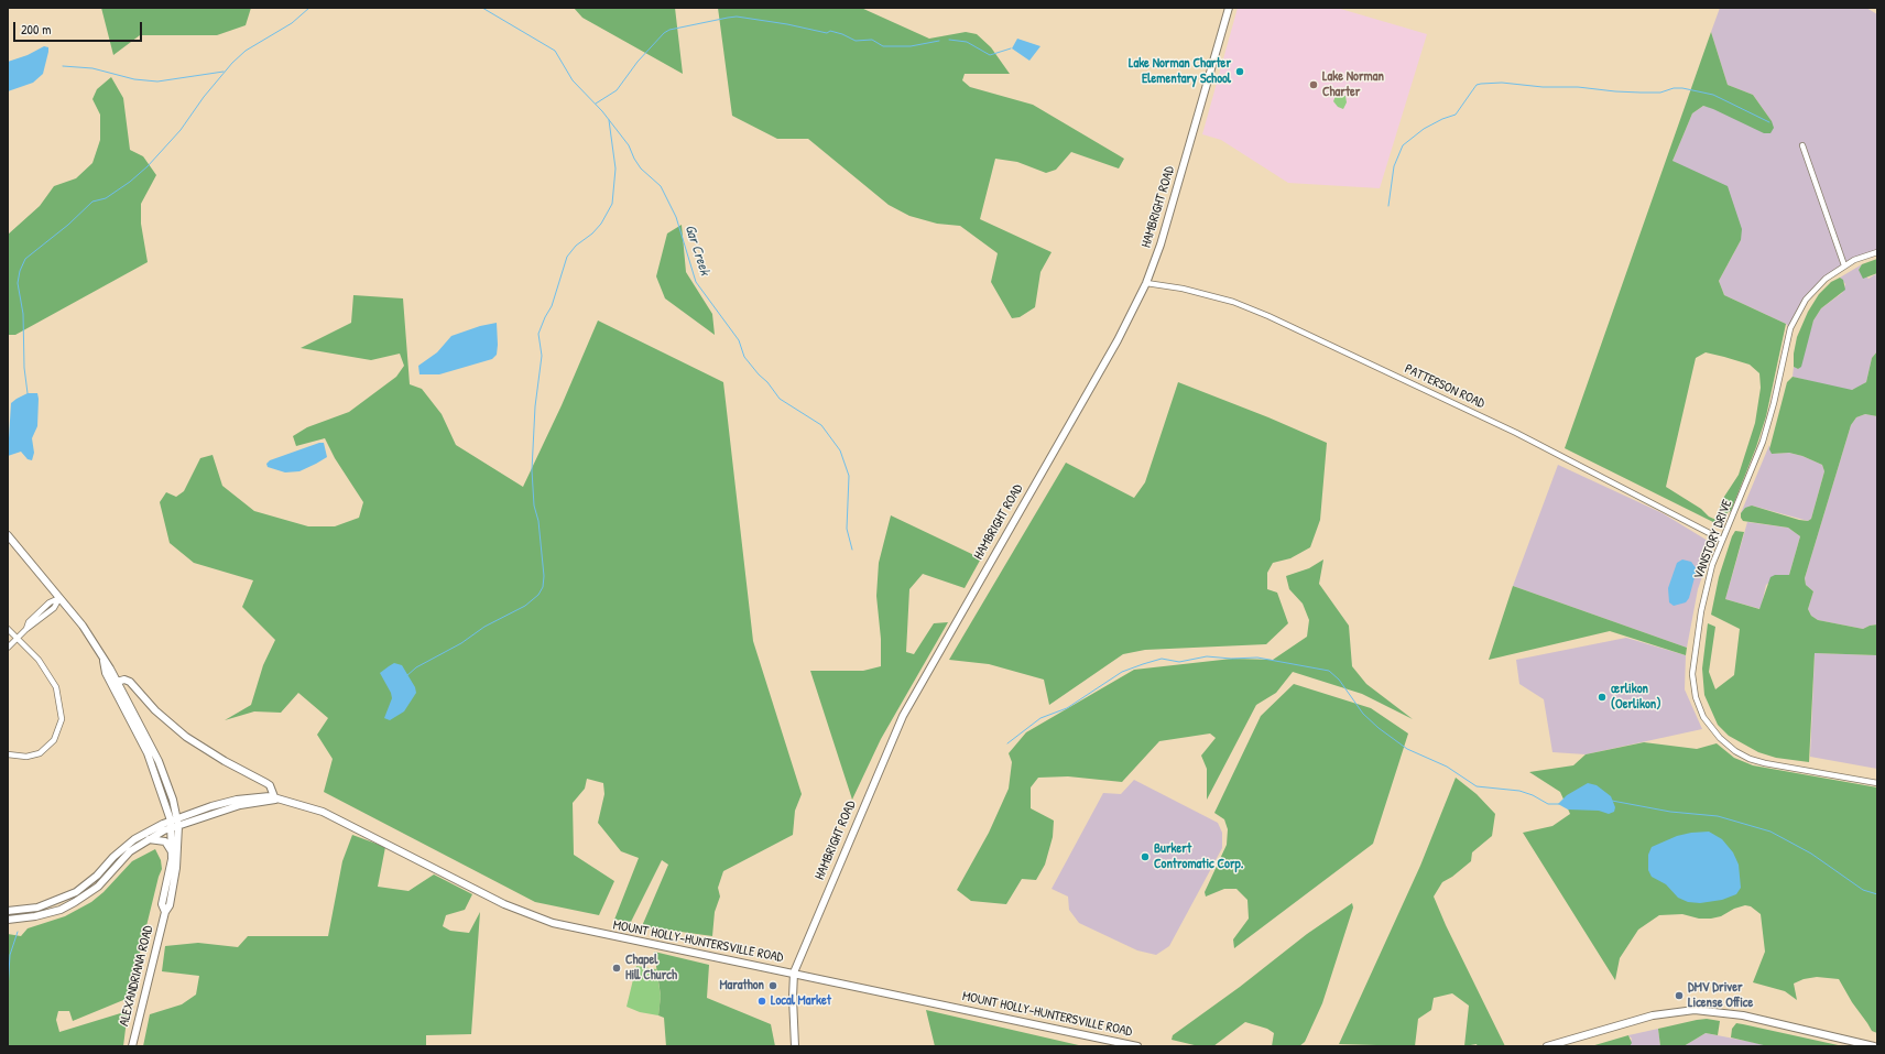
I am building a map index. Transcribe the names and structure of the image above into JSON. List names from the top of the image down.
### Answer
{
  "streets": {
    "main road": ["HAMBRIGHT ROAD", "MOUNT HOLLY-HUNTERSVILLE ROAD", "ALEXANDRIANA ROAD"],
    "street": ["PATTERSON ROAD", "VANSTORY DRIVE"]
  },
  "crossings": [
    ["HAMBRIGHT ROAD", "PATTERSON ROAD"],
    ["HAMBRIGHT ROAD", "MOUNT HOLLY-HUNTERSVILLE ROAD"],
    ["PATTERSON ROAD", "VANSTORY DRIVE"],
    ["MOUNT HOLLY-HUNTERSVILLE ROAD", "ALEXANDRIANA ROAD"]
  ],
  "water": ["Gar Creek"],
  "places": [
    "Lake Norman Charter Elementary School",
    "Lake Norman Charter",
    "œrlikon (Oerlikon)",
    "Burkert Contromatic Corp.",
    "Chapel Hill Church",
    "Marathon",
    "DMV Driver License Office",
    "Local Market"
  ],
  "scale_bar": "200 m"
}
